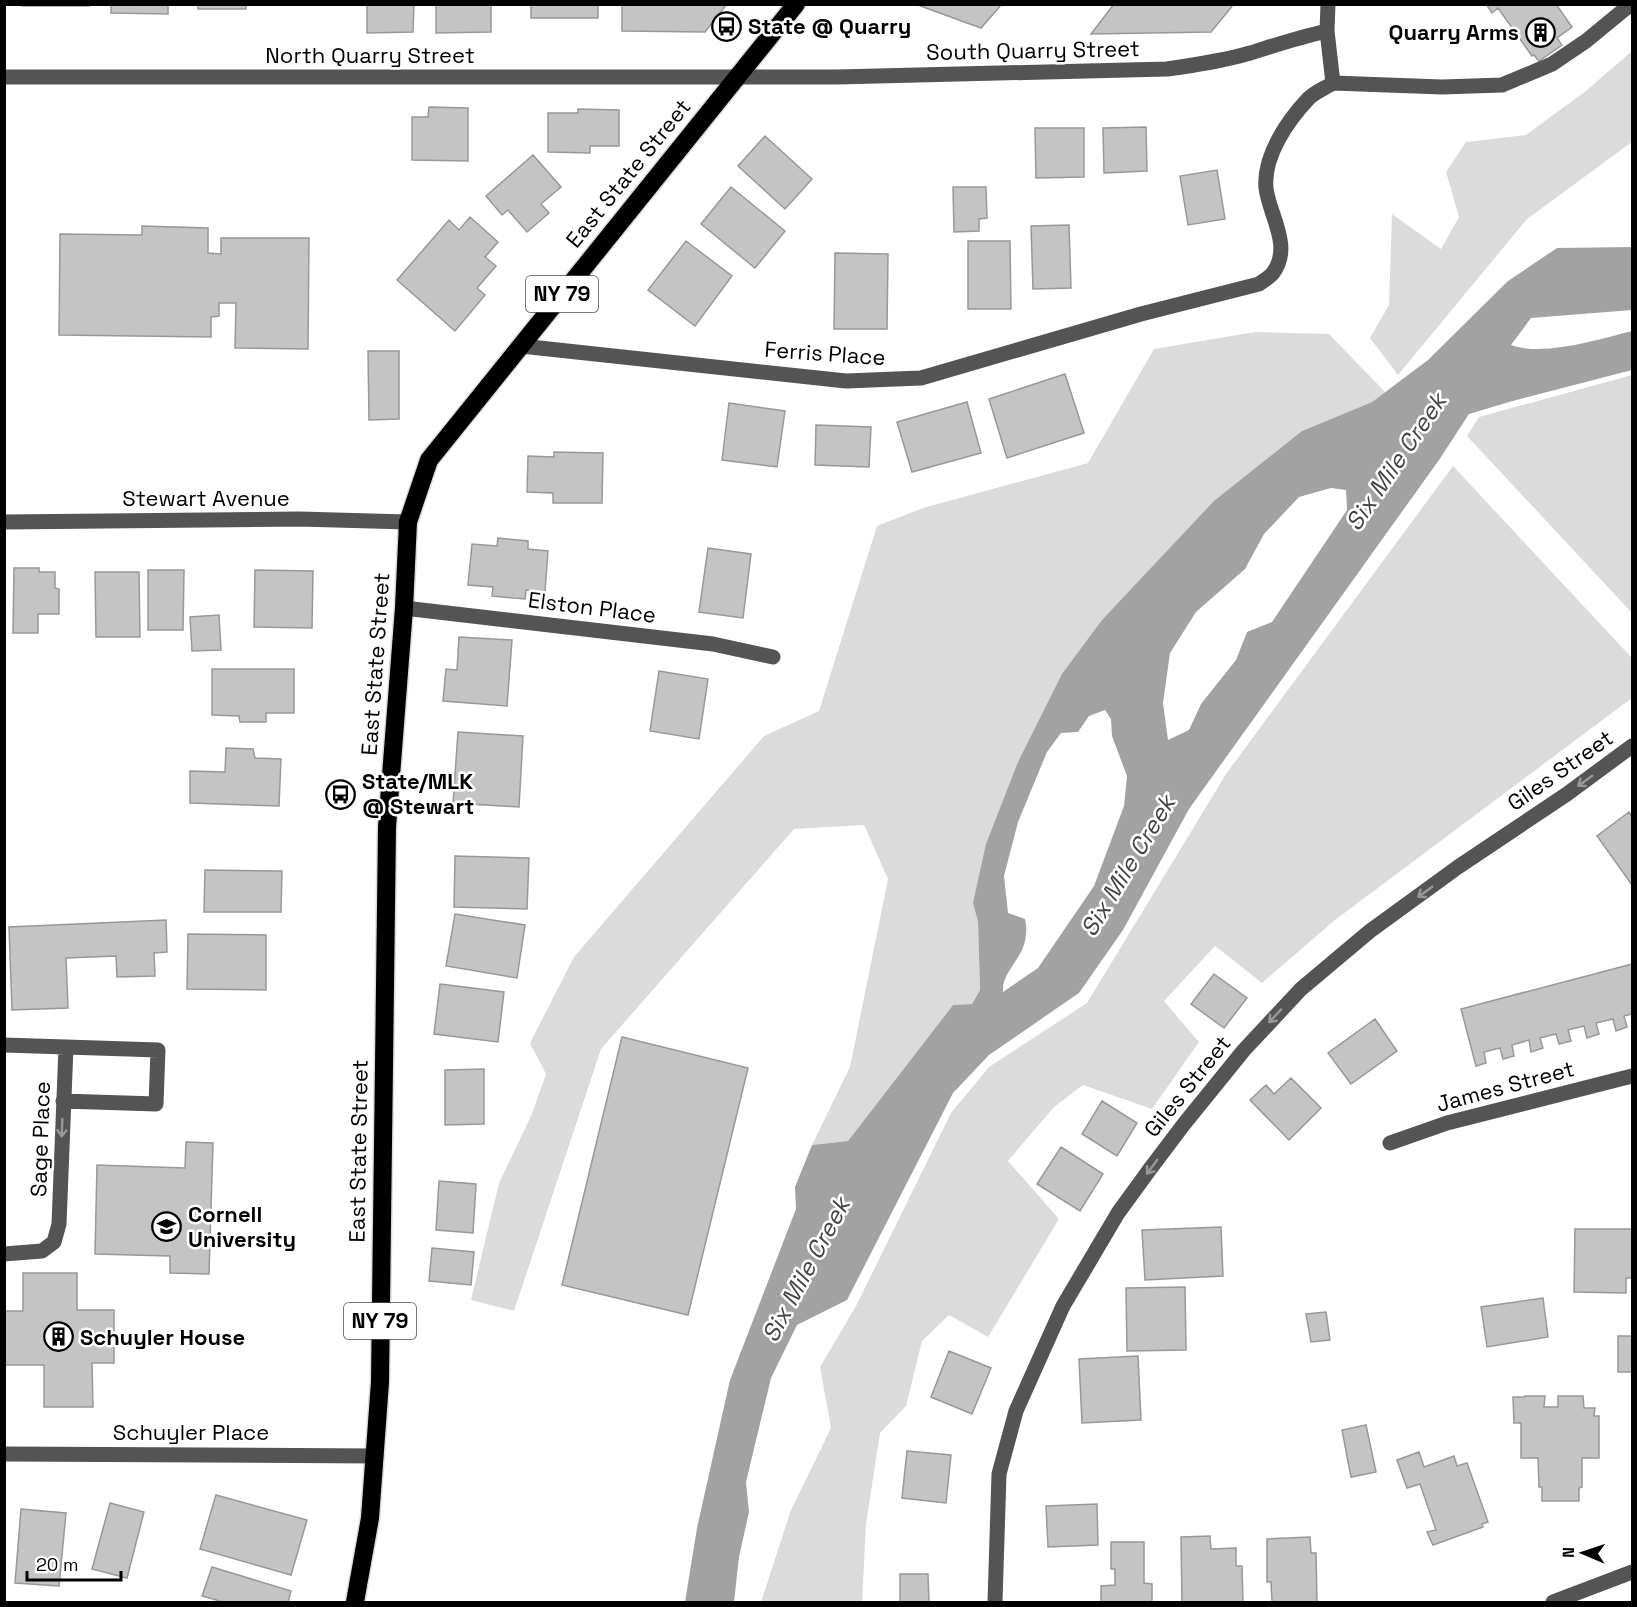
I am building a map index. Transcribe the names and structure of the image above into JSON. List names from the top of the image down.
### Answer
{
  "streets": {
    "highway": ["East State Street", "NY 79"],
    "street": [
      "South Quarry Street",
      "North Quarry Street",
      "Ferris Place",
      "Stewart Avenue",
      "Elston Place",
      "Giles Street",
      "James Street",
      "Sage Place",
      "Schuyler Place"
    ]
  },
  "crossings": [
    ["South Quarry Street", "North Quarry Street"],
    ["South Quarry Street", "East State Street"],
    ["North Quarry Street", "East State Street"],
    ["East State Street", "Ferris Place"],
    ["East State Street", "Stewart Avenue"],
    ["East State Street", "Elston Place"],
    ["East State Street", "Schuyler Place"]
  ],
  "one_way": ["Giles Street", "Sage Place"],
  "water": ["Six Mile Creek"],
  "places": {
    "bus stop": ["State @ Quarry", "State/MLK @ Stewart"],
    "building": ["Quarry Arms", "Schuyler House"],
    "school or university": ["Cornell University"]
  },
  "scale_bar": "20 m",
  "north": "left"
}
